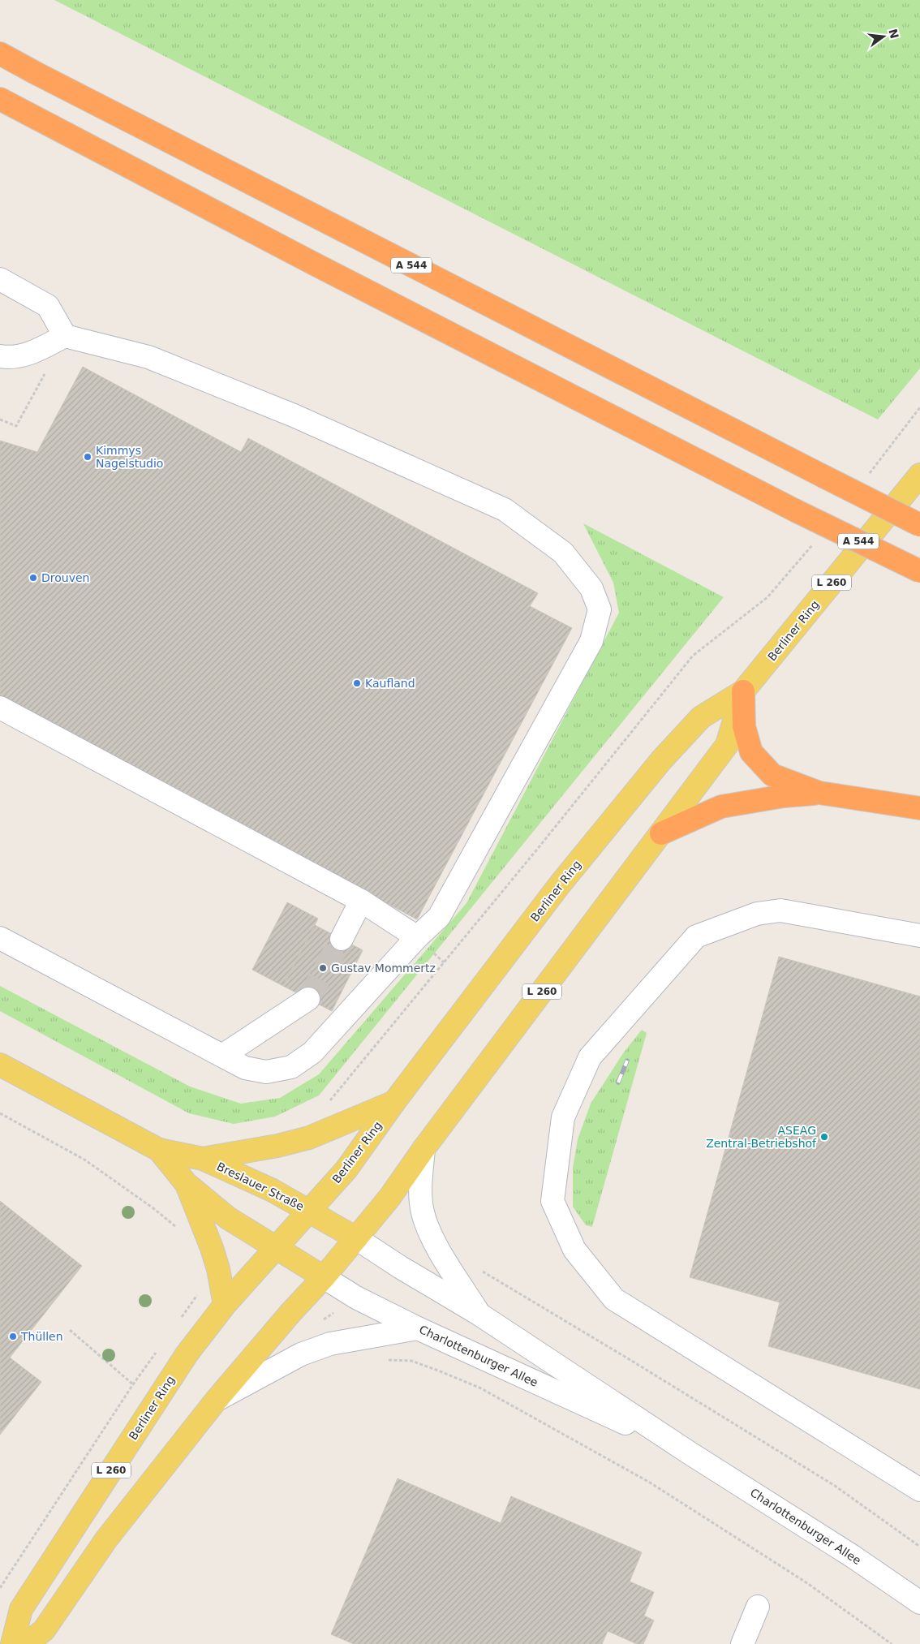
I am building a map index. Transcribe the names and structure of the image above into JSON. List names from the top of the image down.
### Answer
{
  "streets": {
    "highway": ["A 544"],
    "main road": [
      "L 260",
      "Berliner Ring",
      "Breslauer Straße",
      "Charlottenburger Allee"
    ]
  },
  "crossings": [
    ["Berliner Ring", "Breslauer Straße"],
    ["Berliner Ring", "Charlottenburger Allee"],
    ["Breslauer Straße", "Charlottenburger Allee"]
  ],
  "places": [
    "Kimmys Nagelstudio",
    "Drouven",
    "Kaufland",
    "Gustav Mommertz",
    "ASEAG Zentral-Betriebshof",
    "Thüllen"
  ],
  "north": "right"
}
